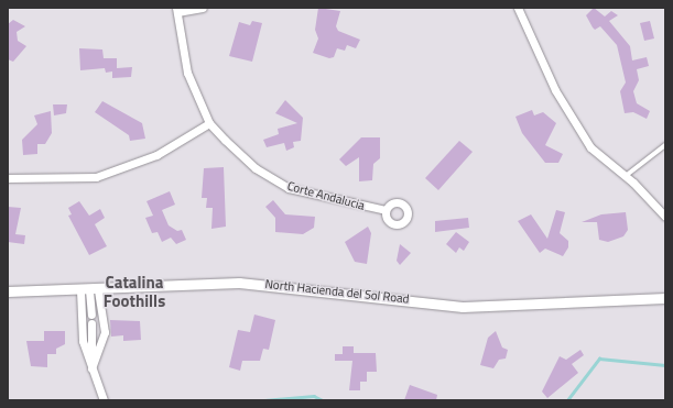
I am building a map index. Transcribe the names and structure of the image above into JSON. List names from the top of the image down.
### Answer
{
  "streets": {
    "street": ["Corte Andalucia", "North Hacienda del Sol Road"]
  },
  "districts": ["Catalina Foothills"]
}
